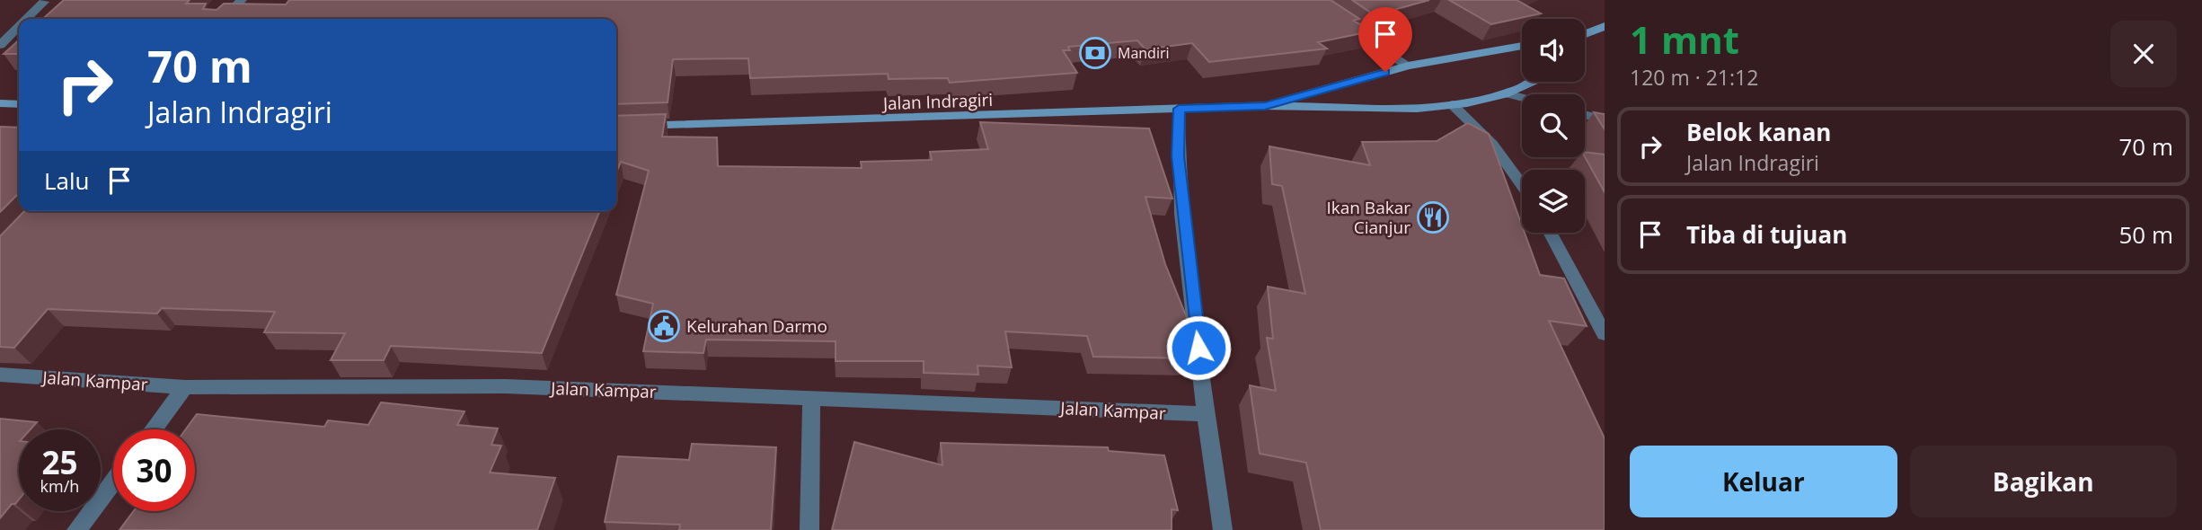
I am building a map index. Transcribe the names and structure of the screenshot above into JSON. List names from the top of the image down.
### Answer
{
  "streets": {
    "street": ["Jalan Indragiri", "Jalan Kampar"]
  },
  "places": {
    "bank": ["Mandiri"],
    "restaurant": ["Ikan Bakar Cianjur"],
    "public building": ["Kelurahan Darmo"]
  },
  "page": {
    "heading": ["1 mnt", "120 m · 21:12"],
    "turn": ["70 m", "Jalan Indragiri"],
    "list": [
      {
        "name": "Belok kanan",
        "note": "Jalan Indragiri",
        "value": "70 m"
      },
      {
        "name": "Tiba di tujuan",
        "value": "50 m"
      }
    ],
    "then": "Lalu",
    "speed": "25 km/h",
    "limit": "30",
    "buttons": ["Keluar", "Bagikan"]
  }
}
